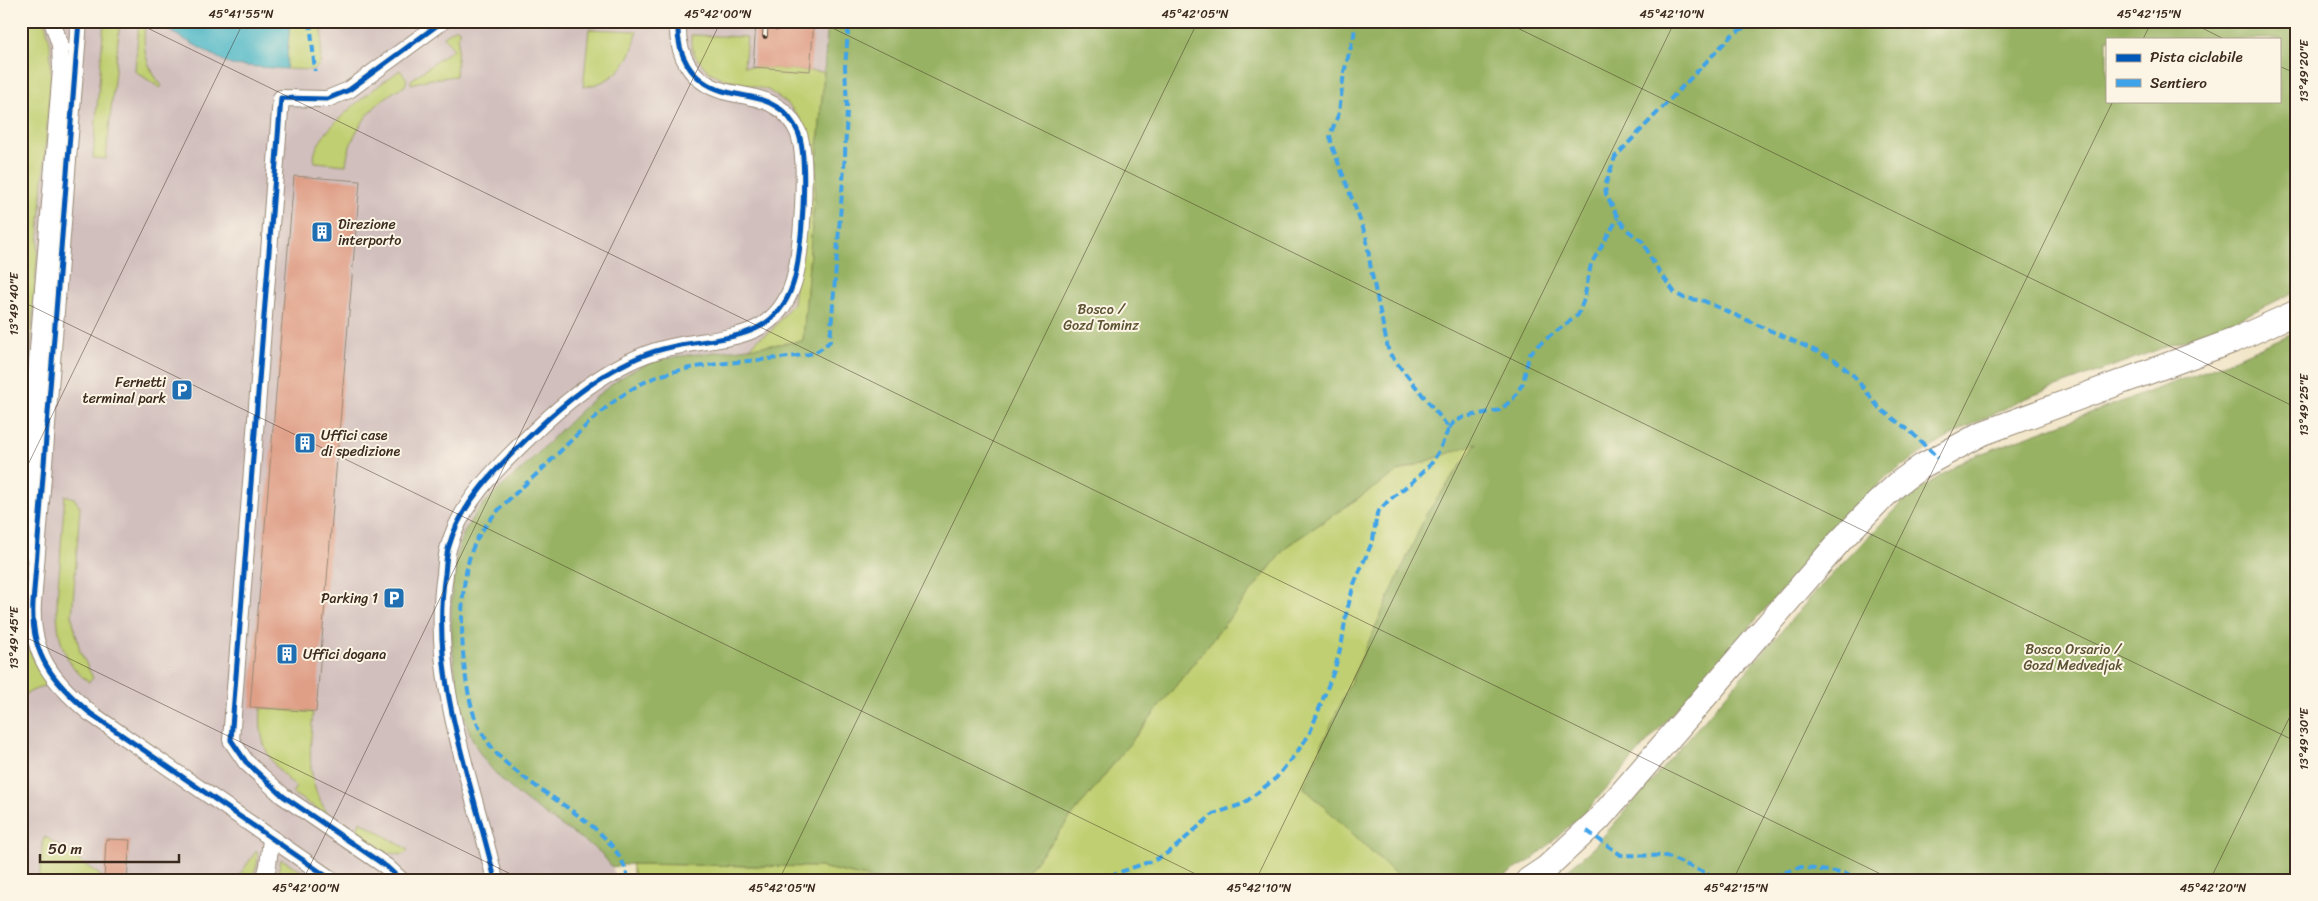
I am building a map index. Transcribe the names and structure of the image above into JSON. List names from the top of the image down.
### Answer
{
  "parks": ["Bosco / Gozd Tominz", "Bosco Orsario / Gozd Medvedjak"],
  "places": {
    "building": ["Direzione interporto", "Uffici case di spedizione", "Uffici dogana"],
    "parking": ["Fernetti terminal park", "Parking 1"]
  },
  "legend": ["Pista ciclabile", "Sentiero"],
  "scale_bar": "50 m",
  "coordinates": [
    "45°41'55\"N",
    "45°42'00\"N",
    "45°42'05\"N",
    "45°42'10\"N",
    "45°42'15\"N",
    "13°49'20\"E",
    "13°49'40\"E",
    "13°49'25\"E",
    "13°49'45\"E",
    "13°49'30\"E",
    "45°42'20\"N"
  ]
}
